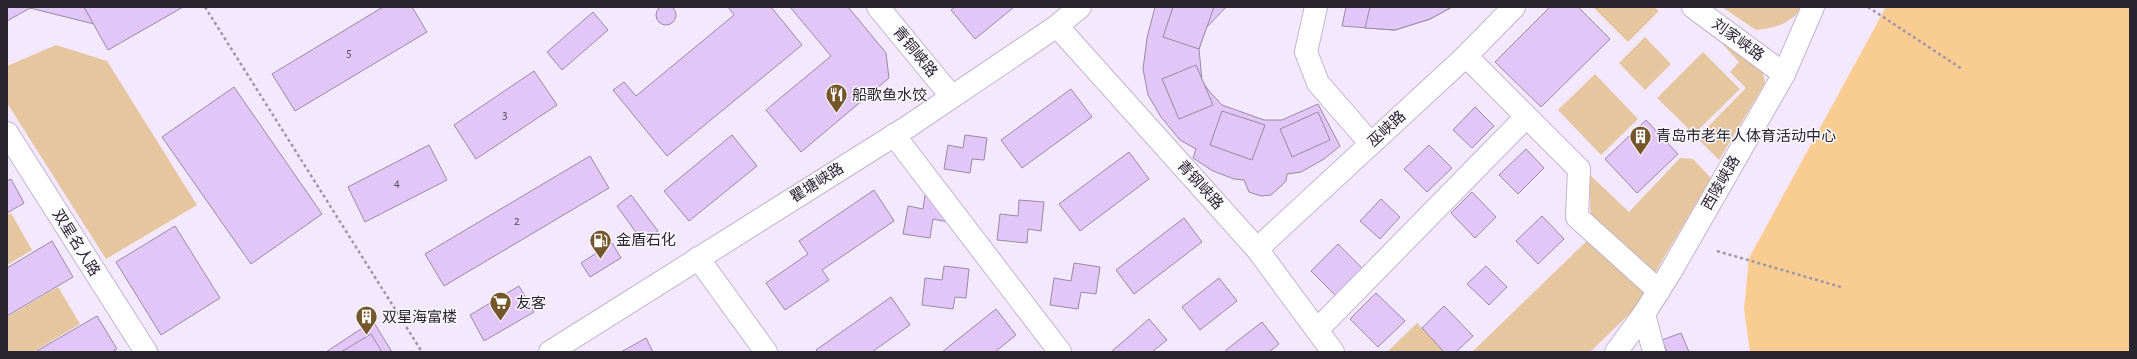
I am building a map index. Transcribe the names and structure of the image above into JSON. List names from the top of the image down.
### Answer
{
  "streets": {
    "street": [
      "刘家峡路",
      "青铜峡路",
      "巫峡路",
      "瞿塘峡路",
      "西陵峡路",
      "青钢峡路",
      "双星名人路"
    ]
  },
  "crossings": [
    ["刘家峡路", "西陵峡路"],
    ["青铜峡路", "瞿塘峡路"],
    ["巫峡路", "青钢峡路"],
    ["瞿塘峡路", "青钢峡路"]
  ],
  "places": {
    "restaurant": ["船歌鱼水饺"],
    "building": ["青岛市老年人体育活动中心", "双星海富楼"],
    "fuel station": ["金盾石化"],
    "supermarket": ["友客"]
  },
  "house_numbers": [
    "5",
    "3",
    "4",
    "2"
  ]
}
